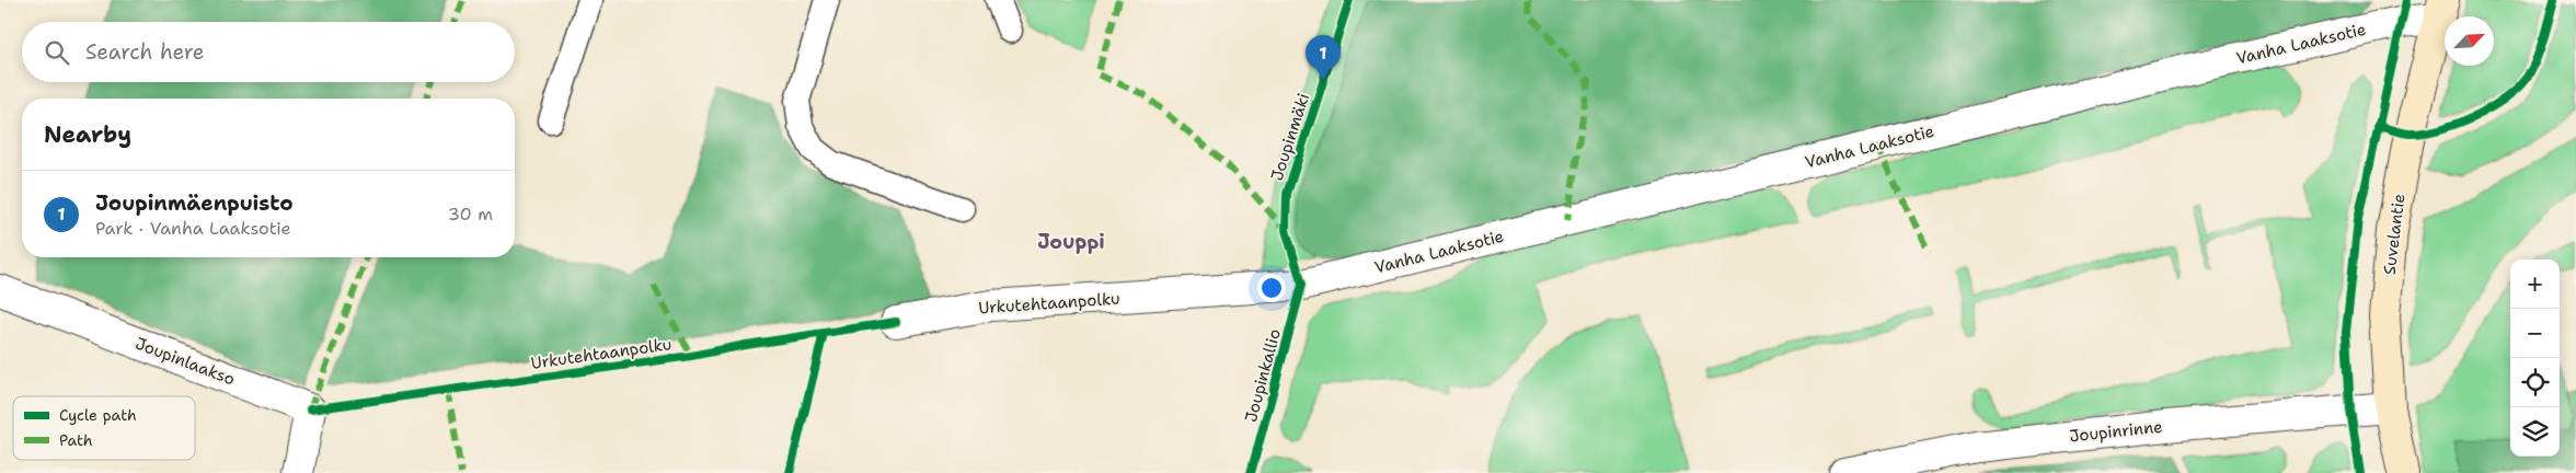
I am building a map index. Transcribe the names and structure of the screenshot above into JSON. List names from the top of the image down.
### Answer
{
  "streets": {
    "street": [
      "Vanha Laaksotie",
      "Suvelantie",
      "Urkutehtaanpolku",
      "Joupinlaakso",
      "Joupinrinne"
    ],
    "cycle path": ["Joupinmäki"]
  },
  "crossings": [
    ["Vanha Laaksotie", "Suvelantie"],
    ["Vanha Laaksotie", "Urkutehtaanpolku"],
    ["Suvelantie", "Joupinrinne"]
  ],
  "districts": ["Jouppi"],
  "legend": ["Cycle path", "Path"],
  "north": "top right",
  "page": {
    "search": "Search here",
    "pins": "1",
    "heading": "Nearby",
    "list": [
      {
        "mark": "1",
        "name": "Joupinmäenpuisto",
        "note": "Park · Vanha Laaksotie",
        "value": "30 m"
      }
    ],
    "map_buttons": ["+", "−"]
  }
}
